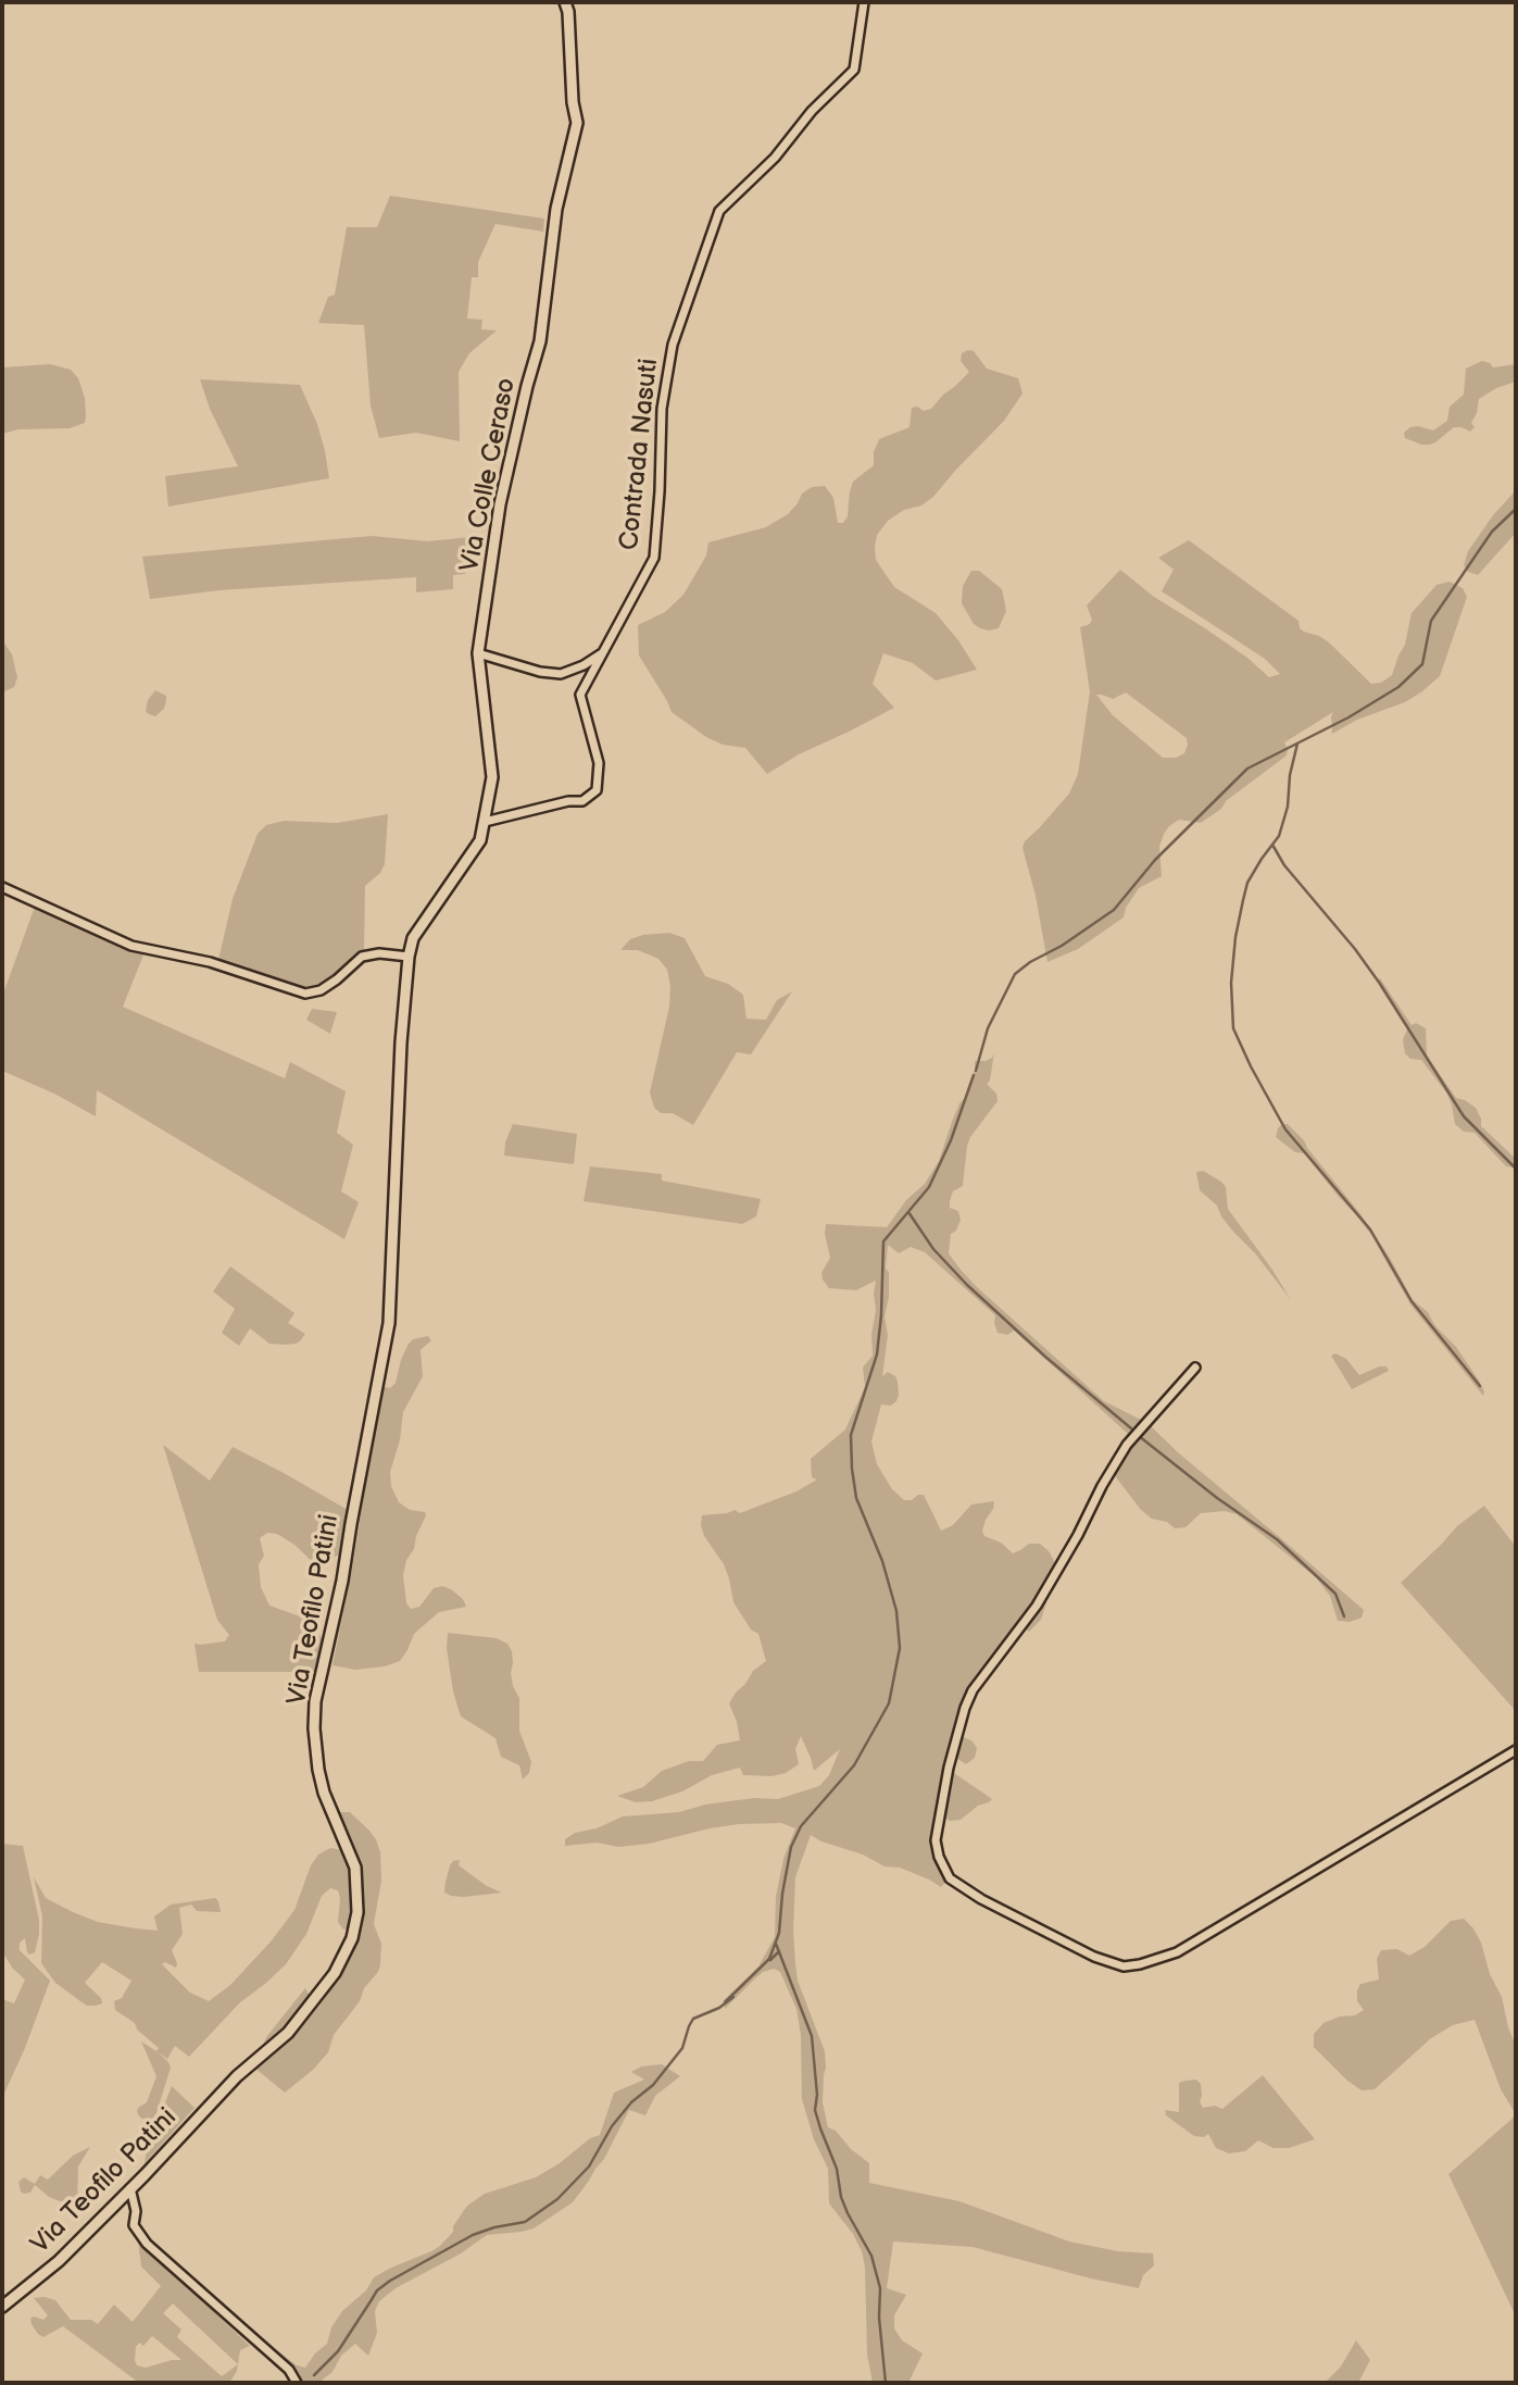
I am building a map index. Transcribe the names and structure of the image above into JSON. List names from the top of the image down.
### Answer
{
  "streets": {
    "street": ["Contrada Nasuti", "Via Colle Ceraso", "Via Teofilo Patini"]
  },
  "crossings": [
    ["Contrada Nasuti", "Via Colle Ceraso"],
    ["Via Colle Ceraso", "Via Teofilo Patini"]
  ]
}
